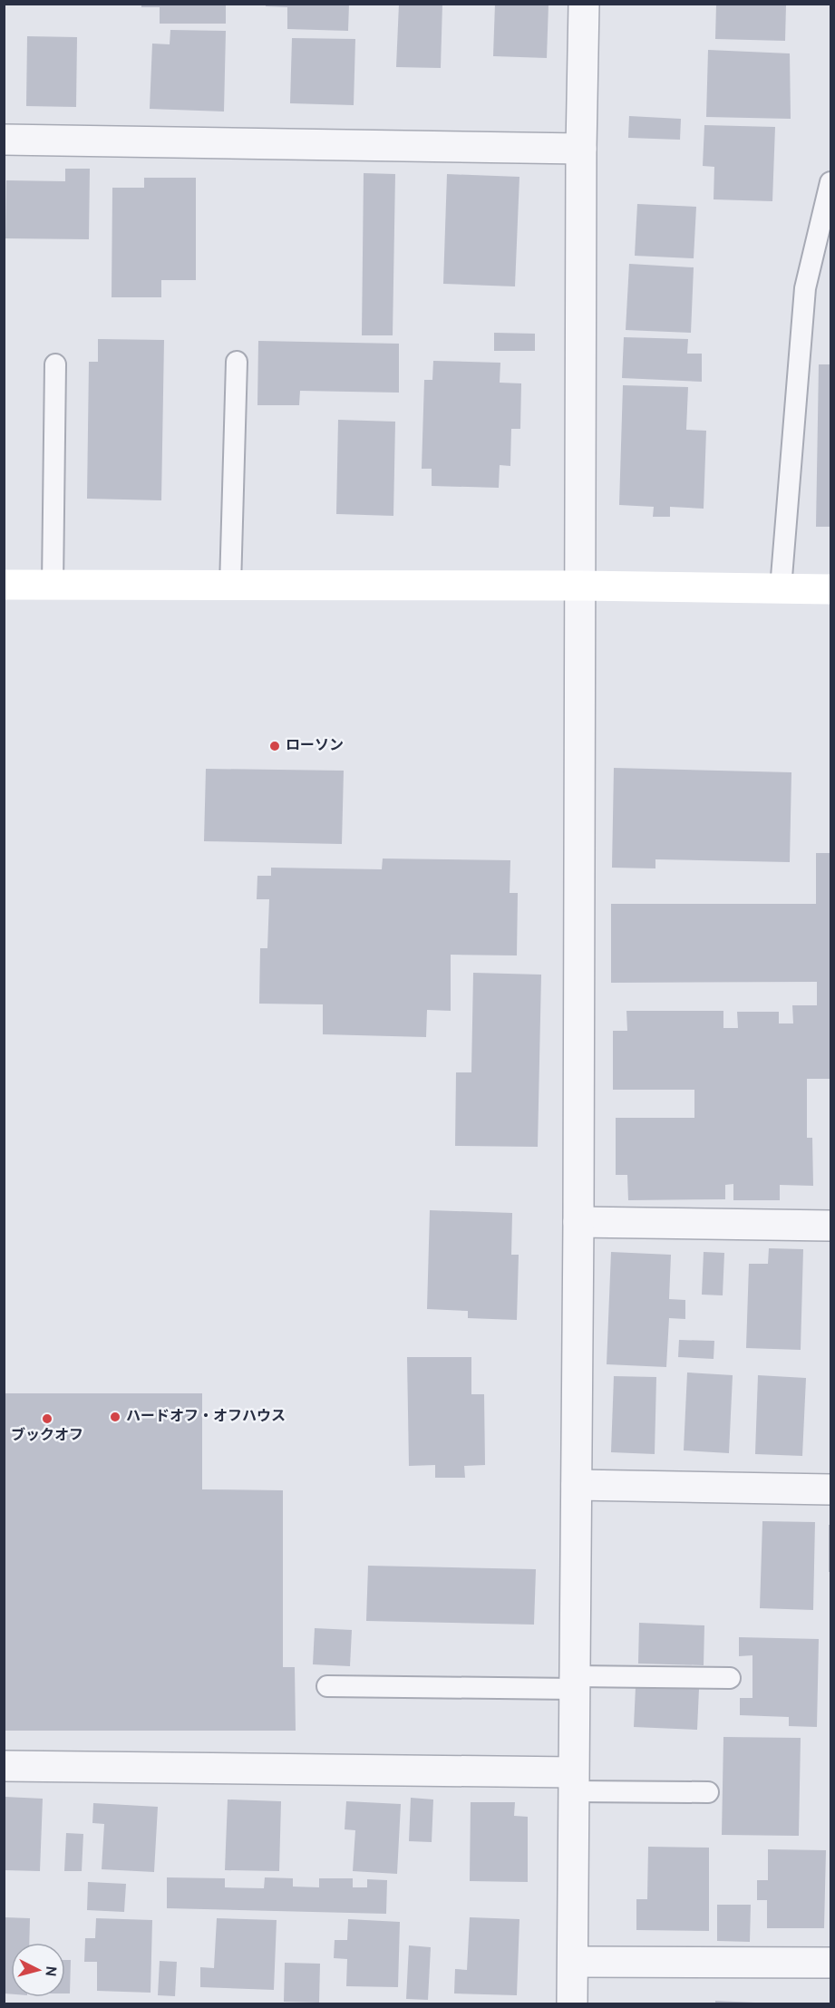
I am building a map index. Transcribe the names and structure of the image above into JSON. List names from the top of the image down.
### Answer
{
  "places": ["ローソン", "ハードオフ・オフハウス", "ブックオフ"],
  "north": "right"
}
